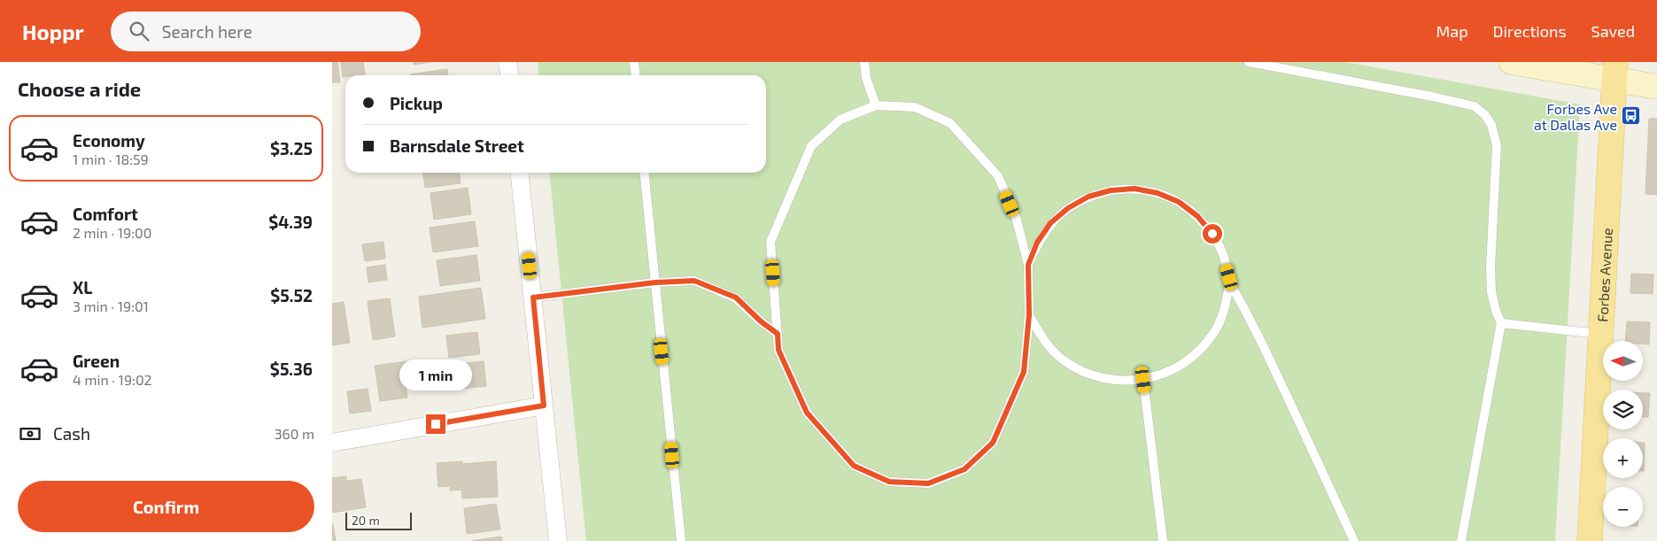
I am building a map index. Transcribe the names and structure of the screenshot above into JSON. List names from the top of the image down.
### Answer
{
  "streets": {
    "main road": ["Forbes Avenue"]
  },
  "places": {
    "bus stop": ["Forbes Ave at Dallas Ave"]
  },
  "scale_bar": "20 m",
  "north": "left",
  "page": {
    "header": "Hoppr",
    "search": "Search here",
    "nav": ["Map", "Directions", "Saved"],
    "heading": "Choose a ride",
    "banner": ["Pickup", "Barnsdale Street"],
    "list": [
      {
        "name": "Economy",
        "note": "1 min · 18:59",
        "value": "$3.25"
      },
      {
        "name": "Comfort",
        "note": "2 min · 19:00",
        "value": "$4.39"
      },
      {
        "name": "XL",
        "note": "3 min · 19:01",
        "value": "$5.52"
      },
      {
        "name": "Green",
        "note": "4 min · 19:02",
        "value": "$5.36"
      }
    ],
    "map_buttons": ["+", "−"],
    "bubble": "1 min",
    "pay": ["Cash", "360 m"],
    "buttons": "Confirm",
    "scale": "20 m"
  }
}
